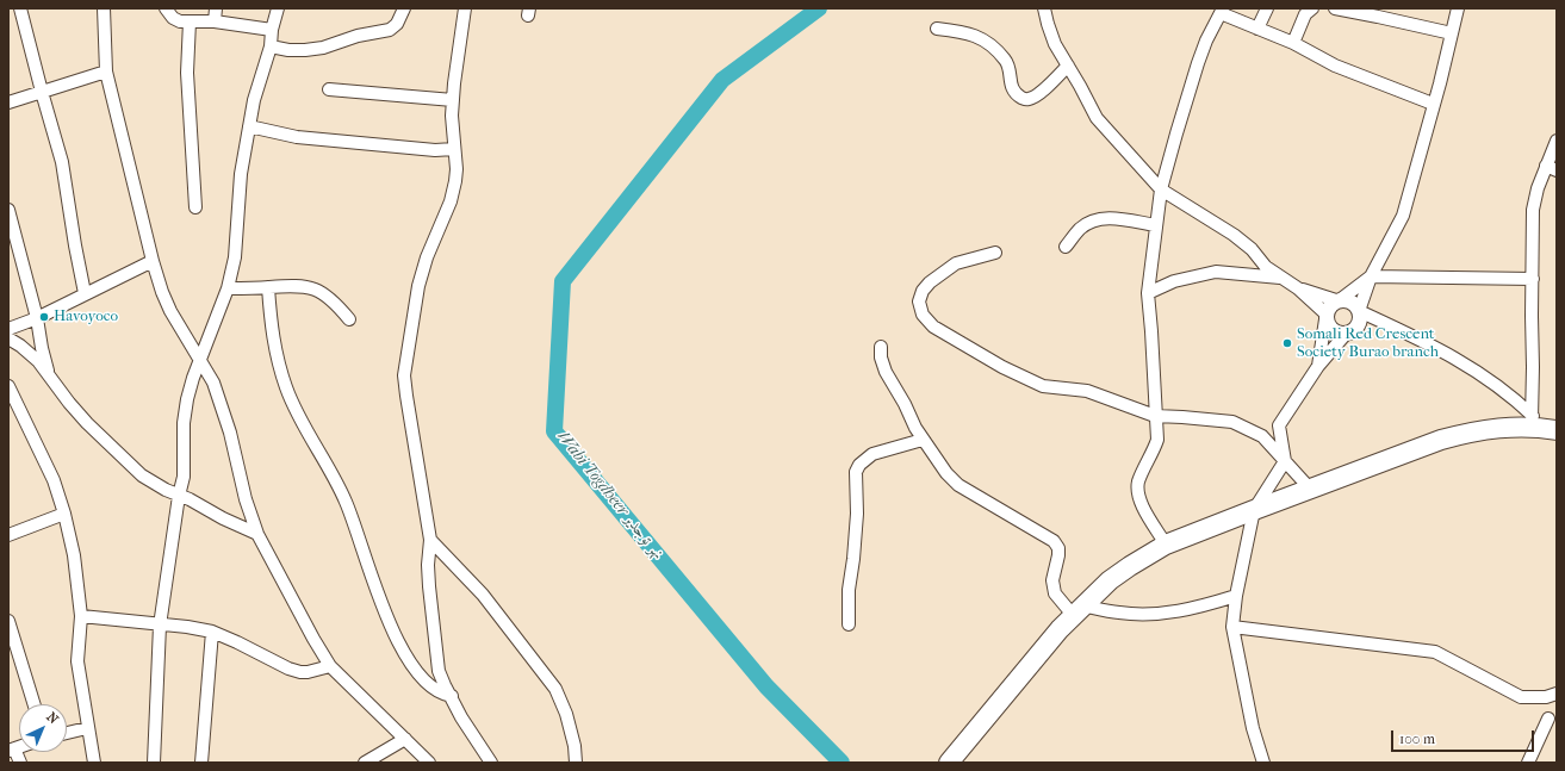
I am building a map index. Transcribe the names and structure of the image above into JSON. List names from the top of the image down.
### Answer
{
  "water": ["Wabi Togdheer نهر توجدير"],
  "places": ["Havoyoco", "Somali Red Crescent Society Burao branch"],
  "scale_bar": "100 m",
  "north": "top right"
}
